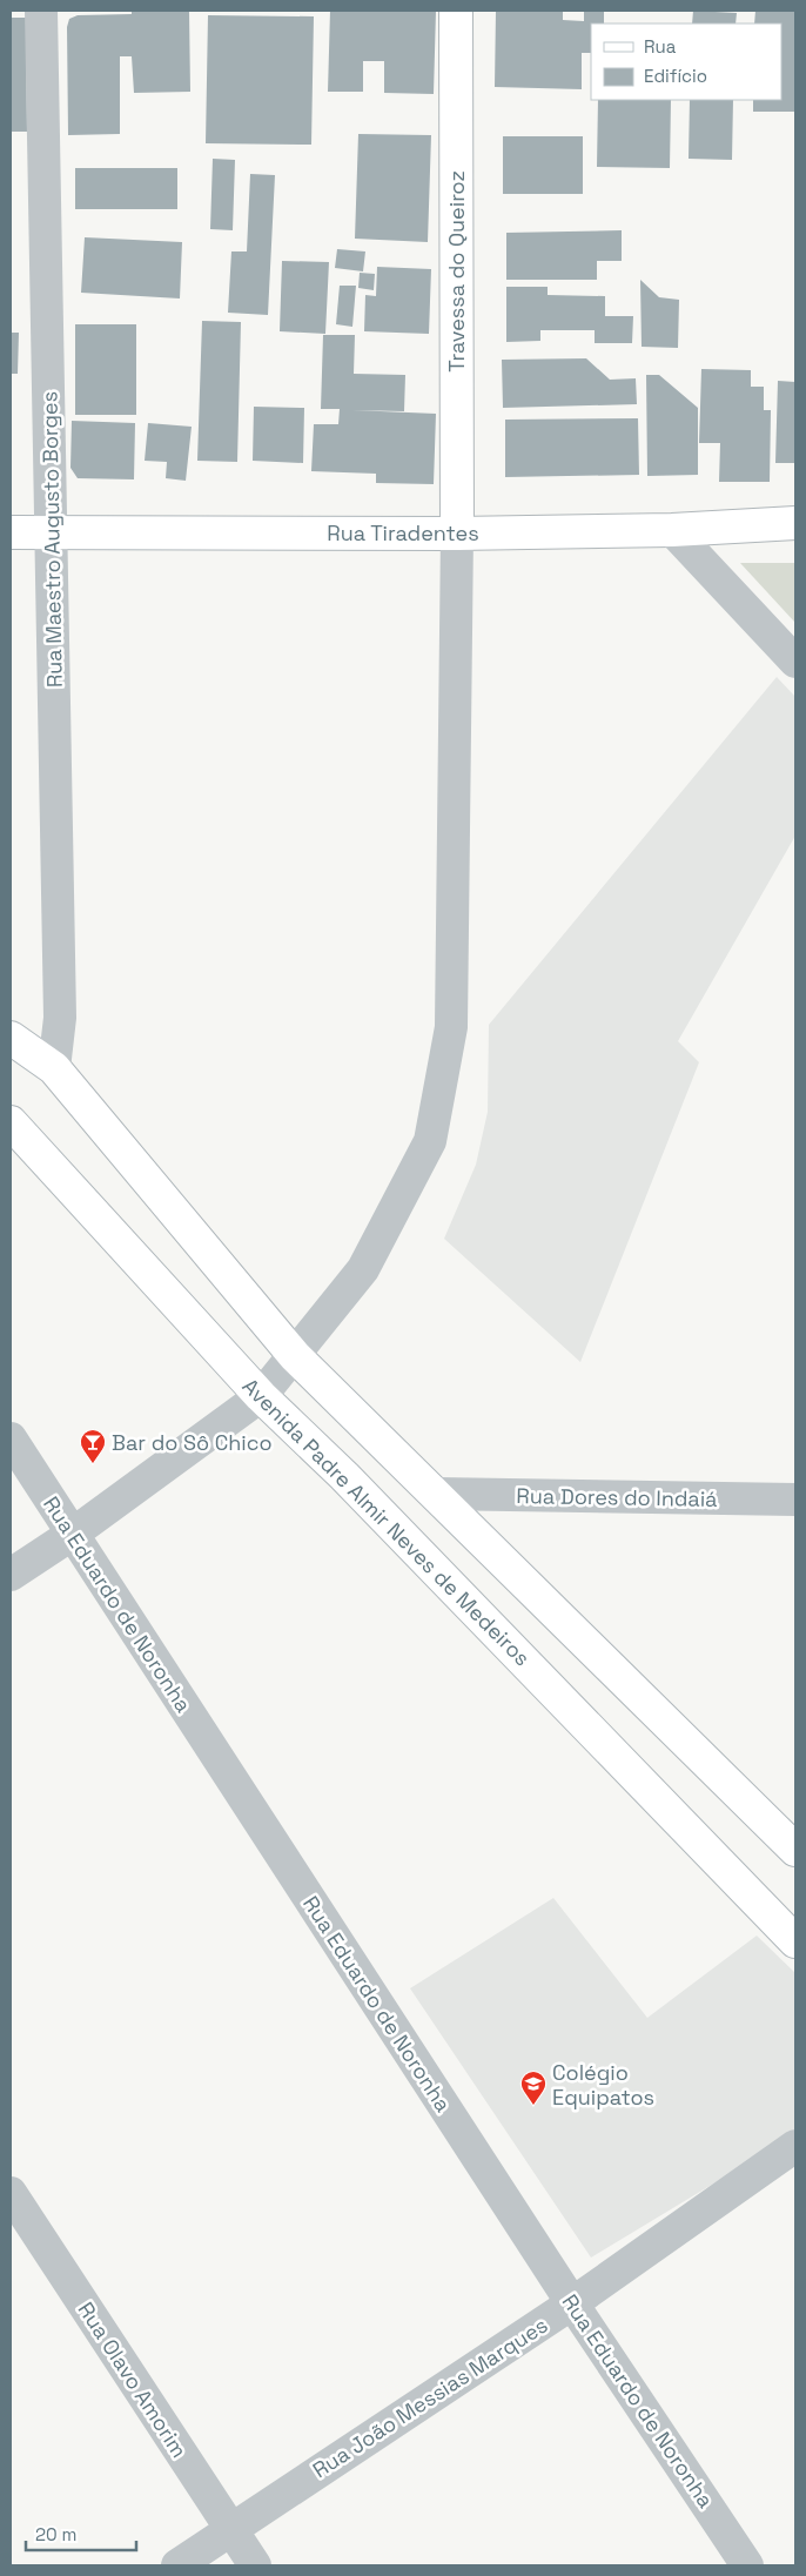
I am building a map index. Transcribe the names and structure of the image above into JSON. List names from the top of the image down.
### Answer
{
  "streets": {
    "street": [
      "Travessa do Queiroz",
      "Rua Tiradentes",
      "Rua Maestro Augusto Borges",
      "Rua Dores do Indaiá",
      "Avenida Padre Almir Neves de Medeiros",
      "Rua Eduardo de Noronha",
      "Rua Olavo Amorim",
      "Rua João Messias Marques"
    ]
  },
  "crossings": [
    ["Travessa do Queiroz", "Rua Tiradentes"],
    ["Rua Tiradentes", "Rua Maestro Augusto Borges"],
    ["Rua Eduardo de Noronha", "Rua João Messias Marques"],
    ["Rua Olavo Amorim", "Rua João Messias Marques"]
  ],
  "places": {
    "bar": ["Bar do Sô Chico"],
    "school or university": ["Colégio Equipatos"]
  },
  "legend": ["Rua", "Edifício"],
  "scale_bar": "20 m"
}
